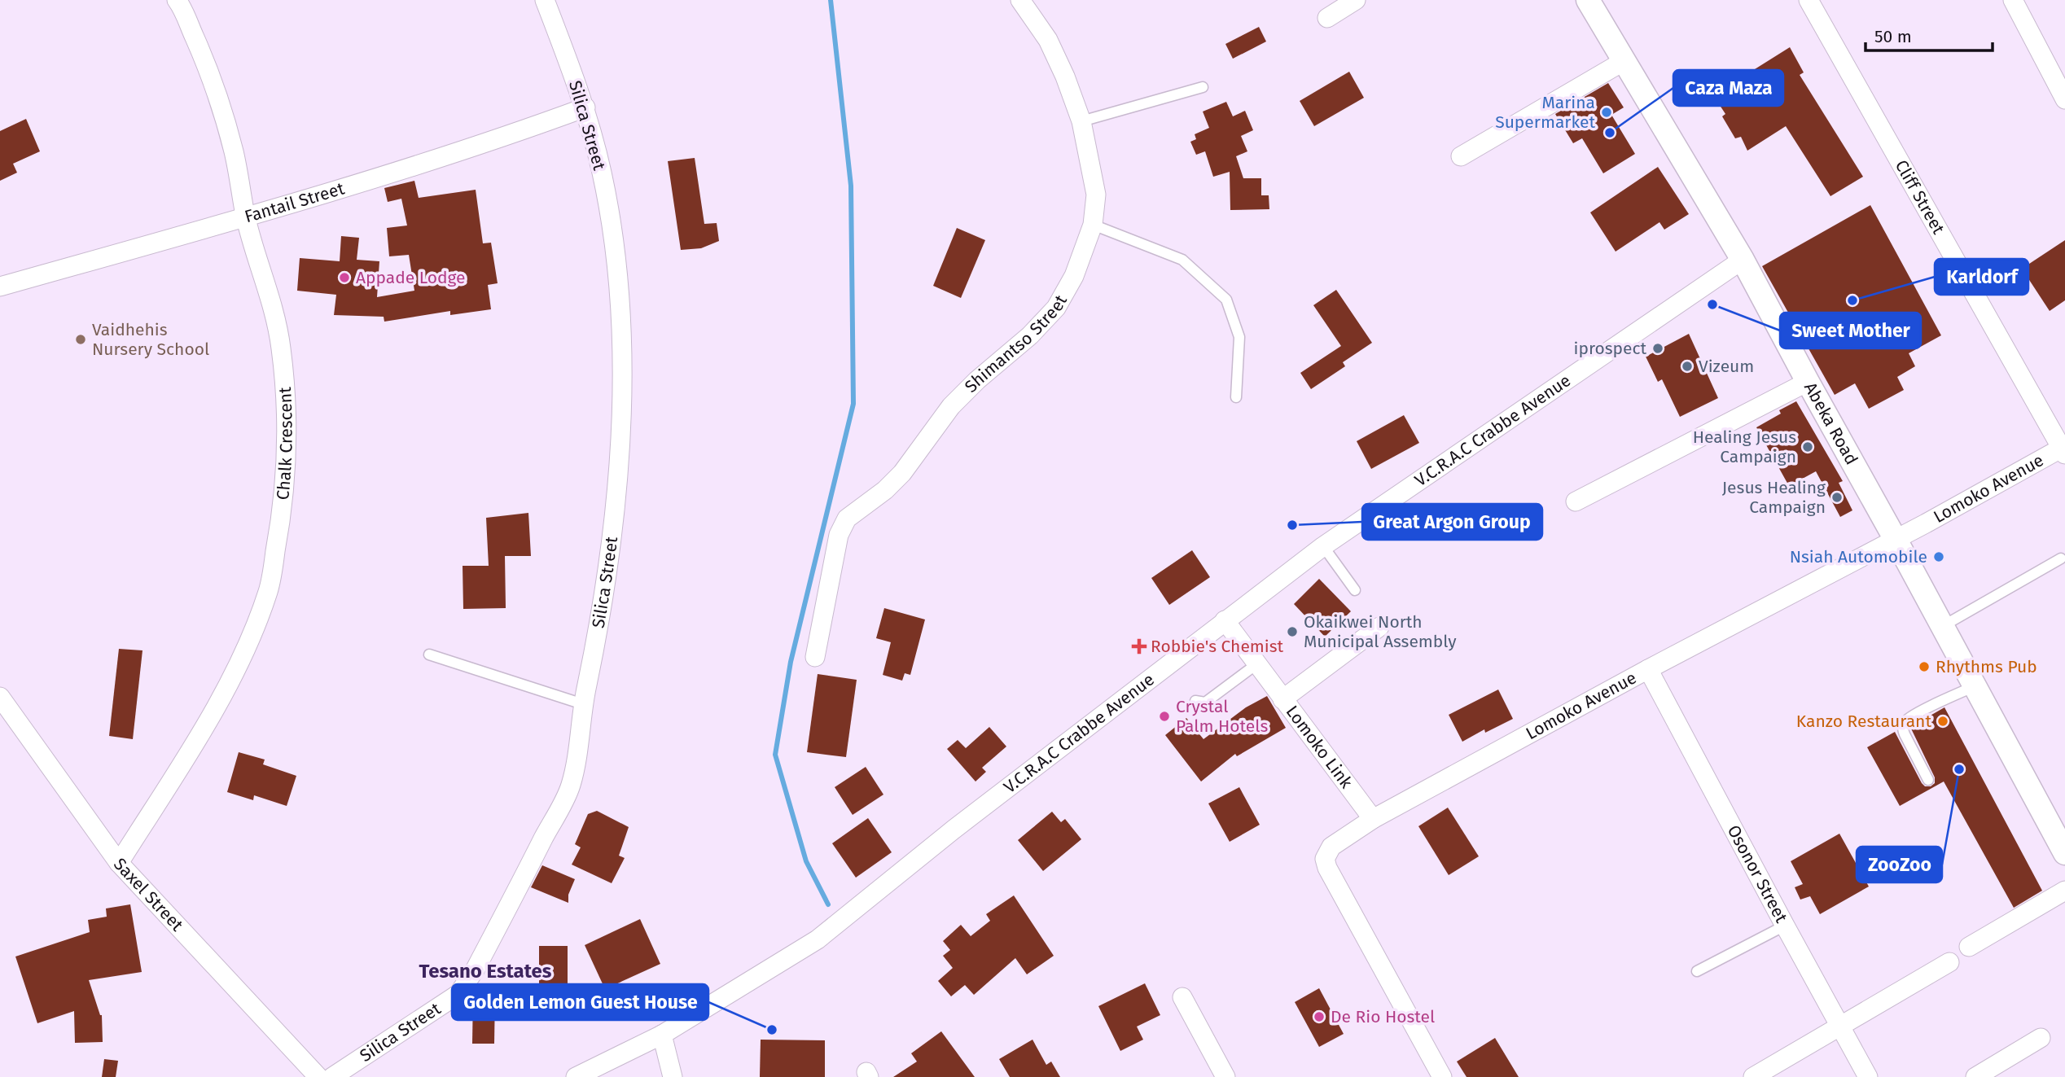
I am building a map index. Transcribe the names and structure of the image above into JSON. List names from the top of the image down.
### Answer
{
  "streets": {
    "street": [
      "Silica Street",
      "Cliff Street",
      "Fantail Street",
      "Shimantso Street",
      "Abeka Road",
      "V.C.R.A.C Crabbe Avenue",
      "Chalk Crescent",
      "Lomoko Avenue",
      "Lomoko Link",
      "Osonor Street",
      "Saxel Street"
    ]
  },
  "crossings": [
    ["Silica Street", "Fantail Street"],
    ["Cliff Street", "Lomoko Avenue"],
    ["Fantail Street", "Chalk Crescent"],
    ["Abeka Road", "V.C.R.A.C Crabbe Avenue"],
    ["Abeka Road", "Lomoko Avenue"],
    ["V.C.R.A.C Crabbe Avenue", "Lomoko Link"],
    ["Chalk Crescent", "Saxel Street"],
    ["Lomoko Avenue", "Lomoko Link"],
    ["Lomoko Avenue", "Osonor Street"]
  ],
  "districts": ["Tesano Estates"],
  "places": {
    "other": [
      "Marina Supermarket",
      "Caza Maza",
      "Appade Lodge",
      "Karldorf",
      "Sweet Mother",
      "Vaidhehis Nursery School",
      "iprospect",
      "Vizeum",
      "Healing Jesus Campaign",
      "Jesus Healing Campaign",
      "Great Argon Group",
      "Nsiah Automobile",
      "Okaikwei North Municipal Assembly",
      "Rhythms Pub",
      "Crystal Palm Hotels",
      "Kanzo Restaurant",
      "ZooZoo",
      "De Rio Hostel",
      "Golden Lemon Guest House"
    ],
    "health": ["Robbie's Chemist"]
  },
  "scale_bar": "50 m"
}
